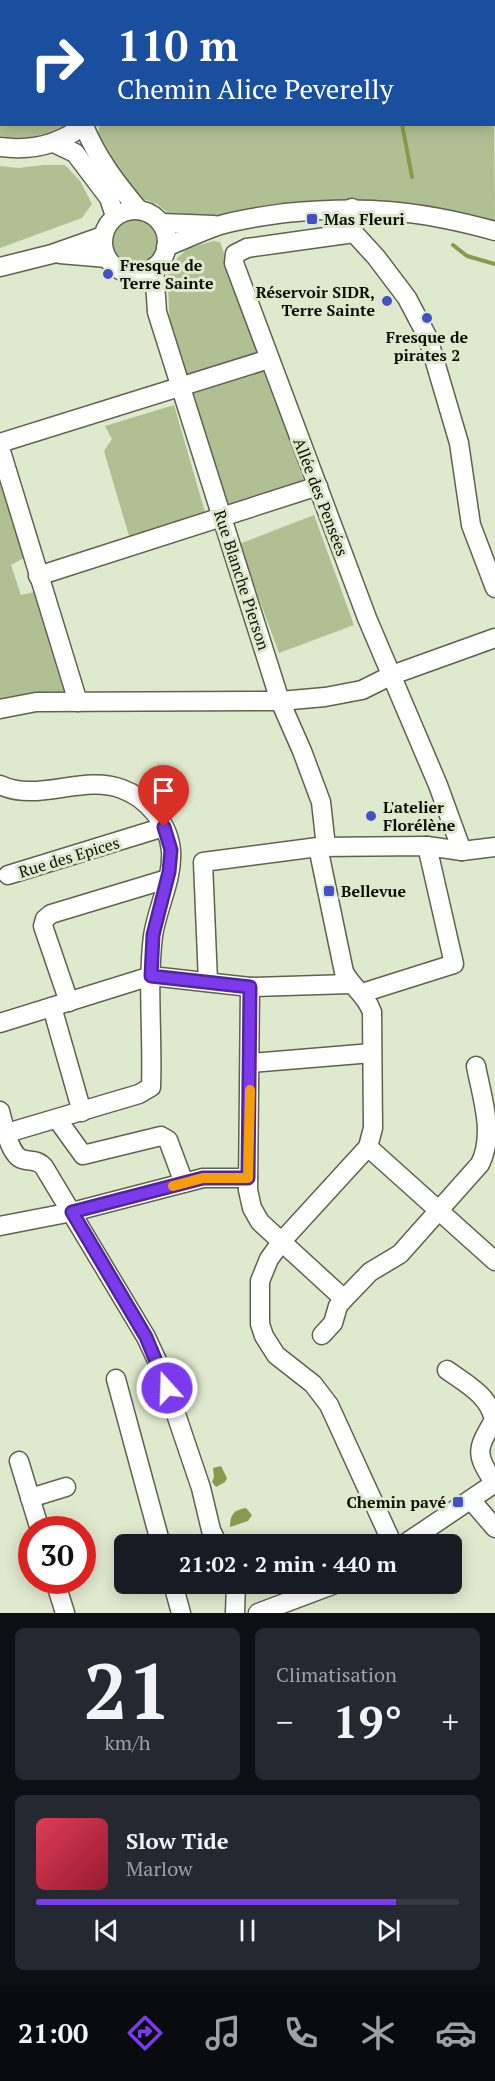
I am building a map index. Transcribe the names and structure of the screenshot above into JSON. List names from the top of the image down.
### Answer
{
  "streets": {
    "street": ["Allée des Pensées", "Rue Blanche Pierson", "Rue des Epices"]
  },
  "places": {
    "transit": ["Mas Fleuri", "Bellevue", "Chemin pavé"],
    "other": [
      "Fresque de Terre Sainte",
      "Réservoir SIDR, Terre Sainte",
      "Fresque de pirates 2",
      "L'atelier Florélène"
    ]
  },
  "page": {
    "turn": ["110 m", "Chemin Alice Peverelly"],
    "limit": "30",
    "trip": "21:02 · 2 min · 440 m",
    "tile": [
      ["21", "km/h"],
      "Climatisation"
    ],
    "heat": ["−", "19°", "+"],
    "song": ["Slow Tide", "Marlow"],
    "tabs": "21:00"
  }
}
